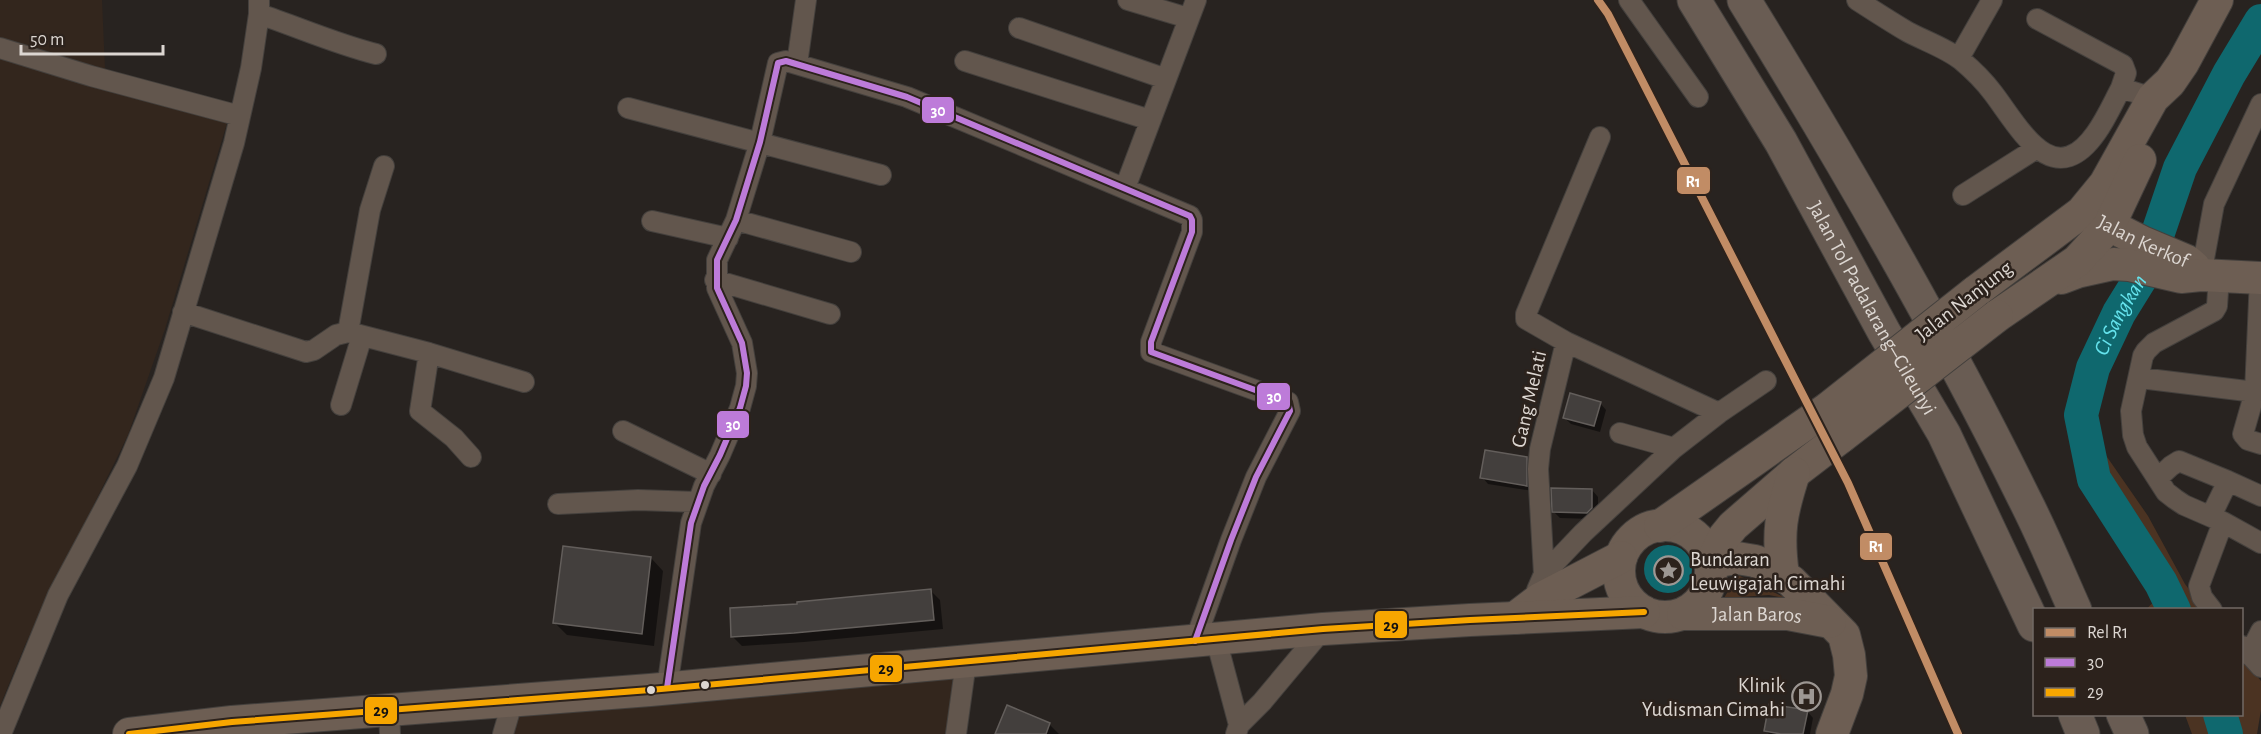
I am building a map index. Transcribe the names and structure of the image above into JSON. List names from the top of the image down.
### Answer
{
  "streets": {
    "highway": ["Jalan Tol Padalarang–Cileunyi"],
    "main road": ["Jalan Kerkof", "Jalan Nanjung", "Jalan Baros"],
    "street": ["Gang Melati"]
  },
  "crossings": [
    ["Jalan Kerkof", "Jalan Nanjung"],
    ["Jalan Nanjung", "Jalan Baros"]
  ],
  "water": ["Ci Sangkan"],
  "places": {
    "place": ["Bundaran Leuwigajah Cimahi"],
    "hospital": ["Klinik Yudisman Cimahi"]
  },
  "lines": ["rail line R1", "transit line 30", "transit line 29"],
  "legend": ["Rel R1", "30", "29"],
  "scale_bar": "50 m"
}
